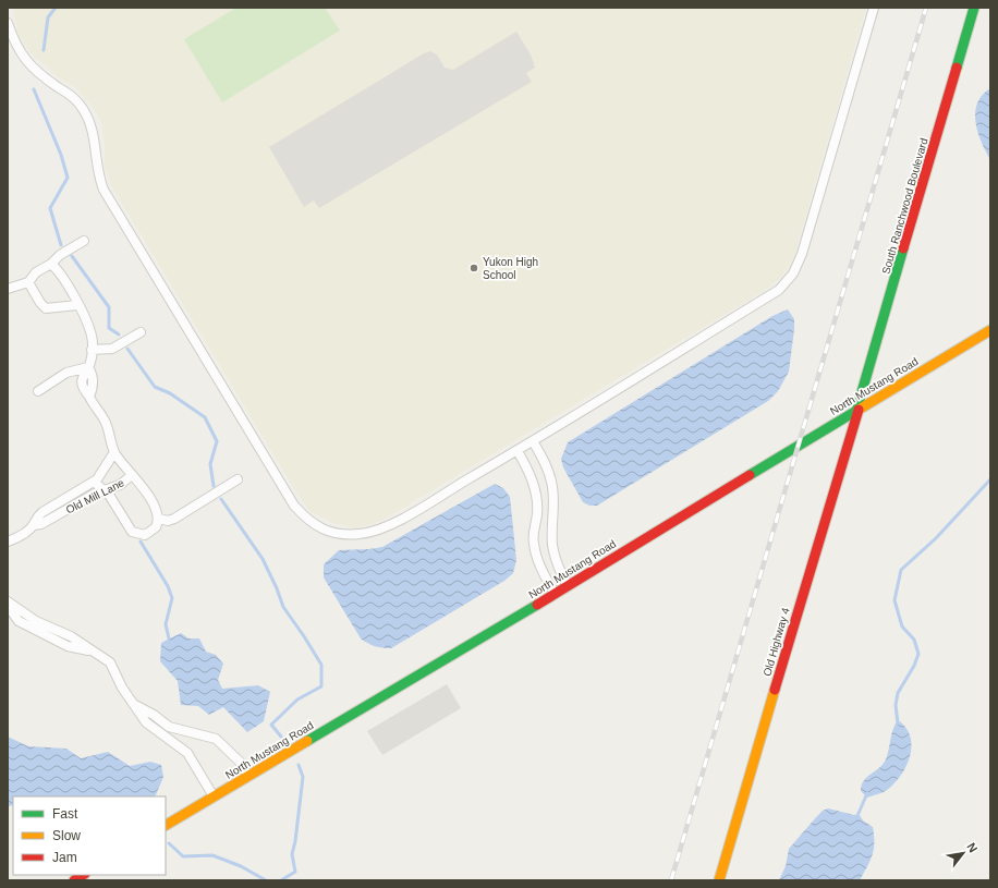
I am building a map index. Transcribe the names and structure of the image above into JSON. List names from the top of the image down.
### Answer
{
  "streets": {
    "main road": ["South Ranchwood Boulevard", "North Mustang Road", "Old Highway 4"],
    "street": ["Old Mill Lane"]
  },
  "crossings": [
    ["South Ranchwood Boulevard", "North Mustang Road"],
    ["South Ranchwood Boulevard", "Old Highway 4"],
    ["North Mustang Road", "Old Highway 4"]
  ],
  "places": ["Yukon High School"],
  "legend": ["Fast", "Slow", "Jam"],
  "north": "top right"
}
